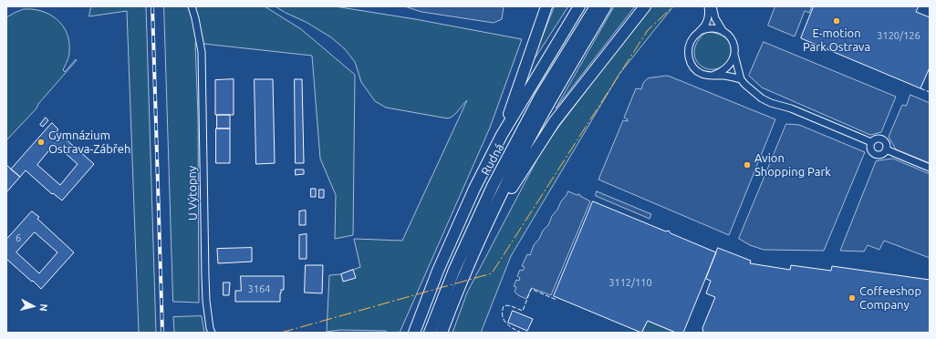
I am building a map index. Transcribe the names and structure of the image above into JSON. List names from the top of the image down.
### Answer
{
  "streets": {
    "highway": ["Rudná"],
    "street": ["U Výtopny"]
  },
  "places": [
    "E-motion Park Ostrava",
    "Gymnázium Ostrava-Zábřeh",
    "Avion Shopping Park",
    "Coffeeshop Company"
  ],
  "house_numbers": [
    "3120/126",
    "6",
    "3112/110",
    "3164"
  ],
  "north": "right"
}
